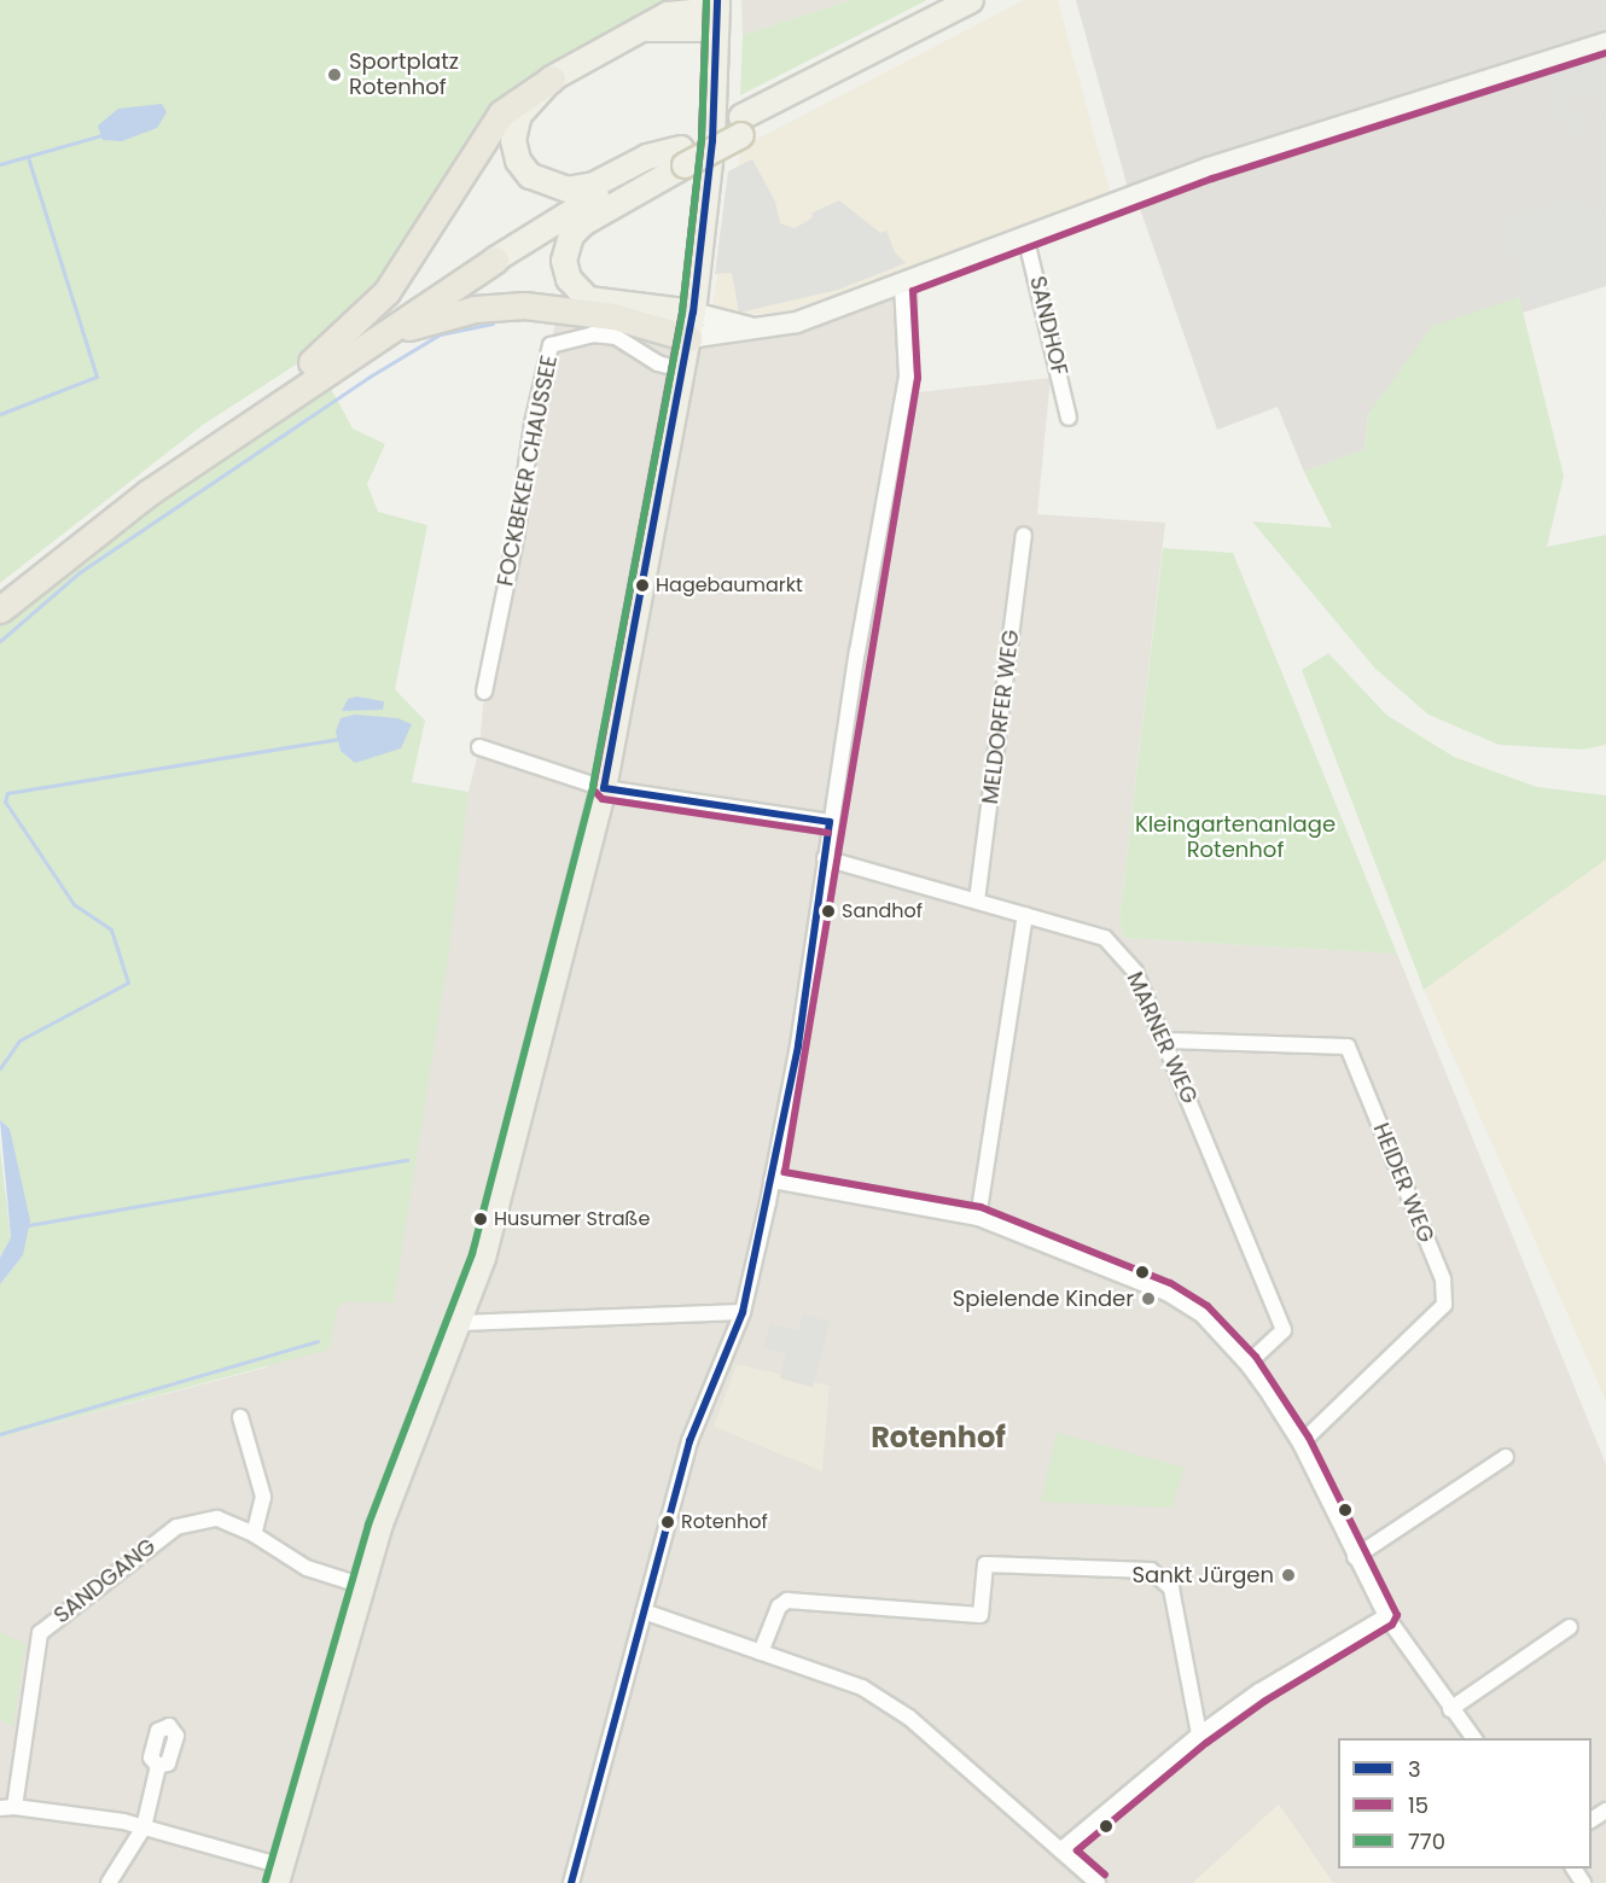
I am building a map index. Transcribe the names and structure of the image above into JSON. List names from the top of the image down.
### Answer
{
  "streets": {
    "street": [
      "SANDHOF",
      "FOCKBEKER CHAUSSEE",
      "MELDORFER WEG",
      "MARNER WEG",
      "HEIDER WEG",
      "SANDGANG"
    ]
  },
  "crossings": [
    ["MELDORFER WEG", "MARNER WEG"],
    ["MARNER WEG", "HEIDER WEG"]
  ],
  "districts": ["Rotenhof"],
  "parks": ["Kleingartenanlage Rotenhof"],
  "places": [
    "Sportplatz Rotenhof",
    "Hagebaumarkt",
    "Sandhof",
    "Husumer Straße",
    "Spielende Kinder",
    "Rotenhof",
    "Sankt Jürgen"
  ],
  "lines": ["transit line 3", "transit line 15", "transit line 770"],
  "legend": ["3", "15", "770"]
}
